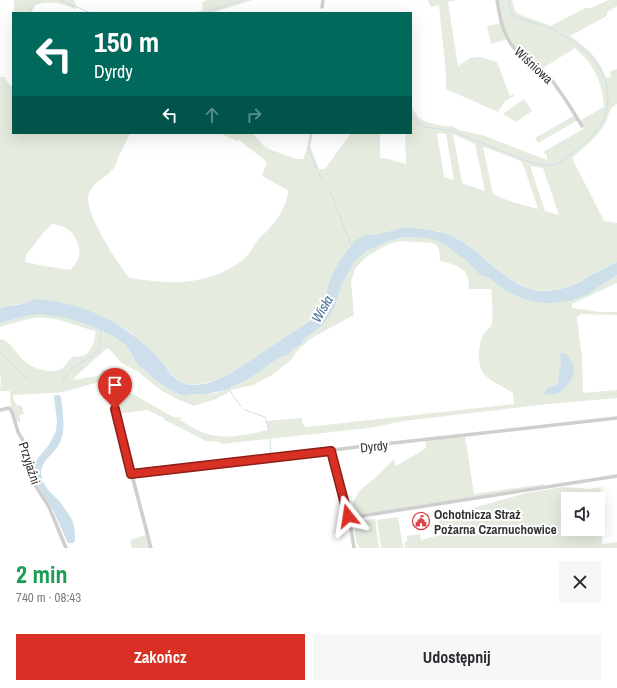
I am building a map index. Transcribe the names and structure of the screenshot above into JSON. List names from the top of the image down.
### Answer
{
  "streets": {
    "street": ["Wiśniowa", "Dyrdy", "Przyjaźni"]
  },
  "water": ["Wisła"],
  "places": {
    "public building": ["Ochotnicza Straż Pożarna Czarnuchowice"]
  },
  "page": {
    "turn": ["150 m", "Dyrdy"],
    "heading": ["2 min", "740 m · 08:43"],
    "buttons": ["Zakończ", "Udostępnij"]
  }
}
